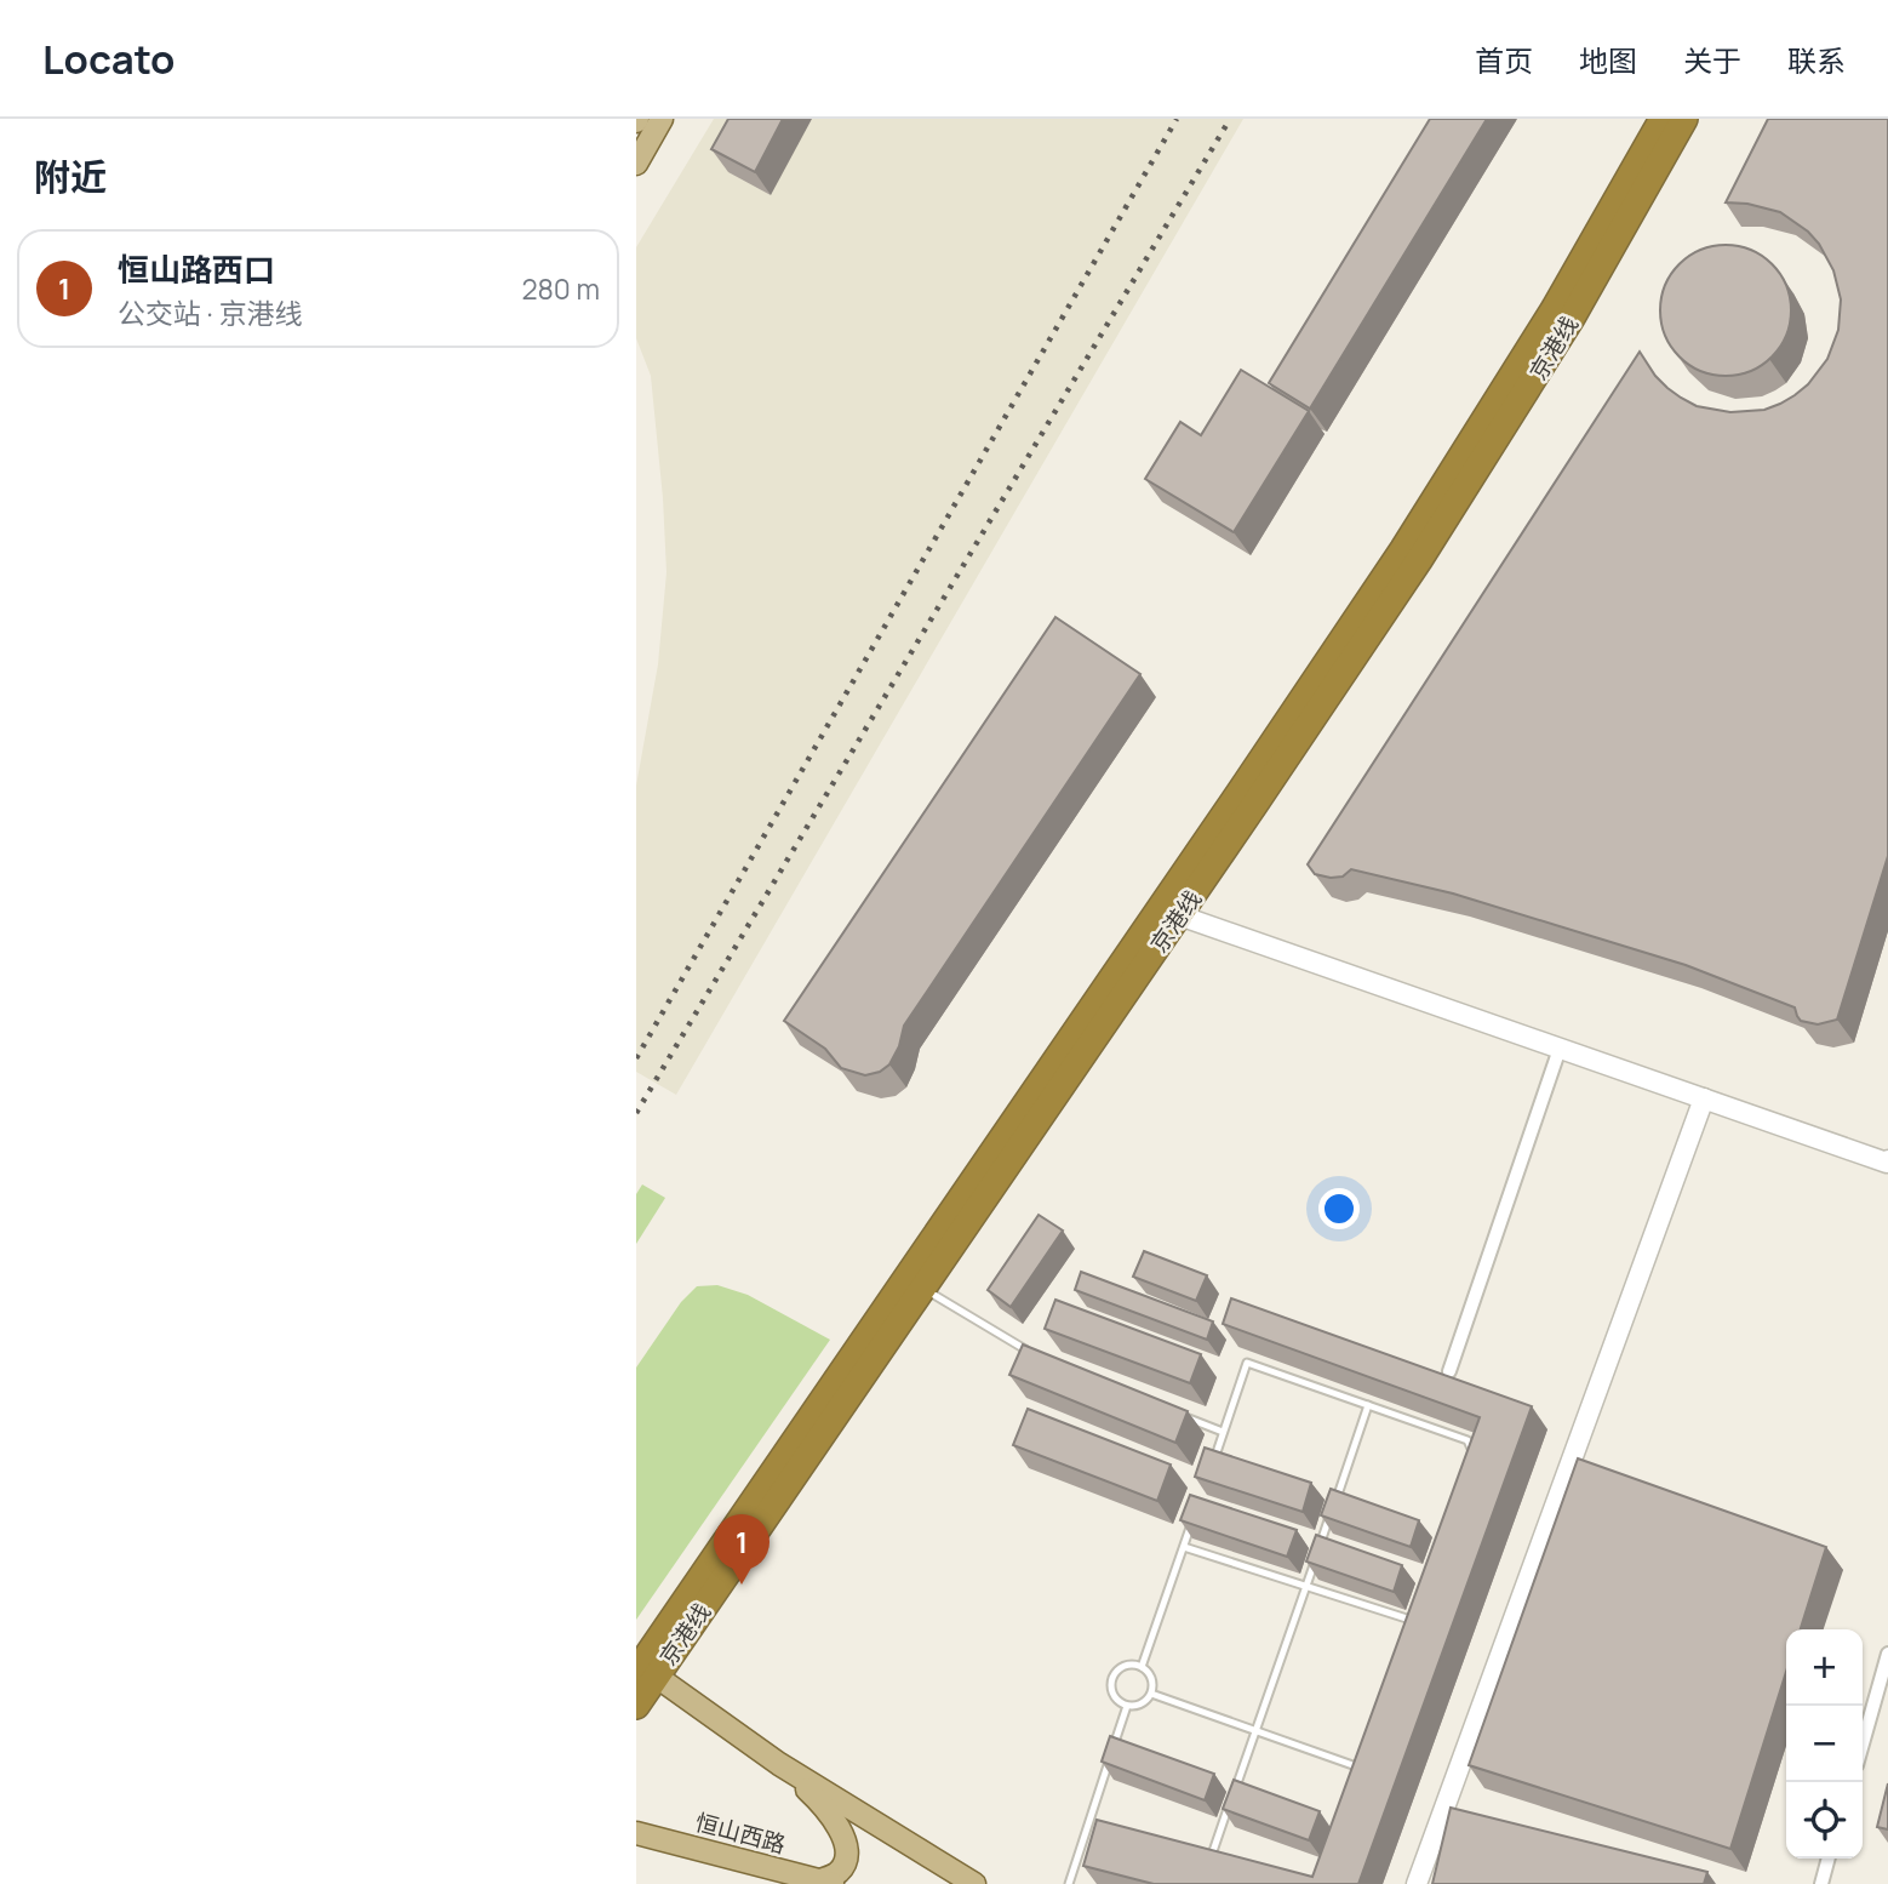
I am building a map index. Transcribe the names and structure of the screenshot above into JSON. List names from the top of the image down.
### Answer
{
  "streets": {
    "highway": ["京港线"],
    "main road": ["恒山西路"]
  },
  "page": {
    "header": "Locato",
    "nav": [
      "首页",
      "地图",
      "关于",
      "联系"
    ],
    "heading": "附近",
    "list": [
      {
        "mark": "1",
        "name": "恒山路西口",
        "note": "公交站 · 京港线",
        "value": "280 m"
      }
    ],
    "pins": "1",
    "map_buttons": ["+", "−"]
  }
}
